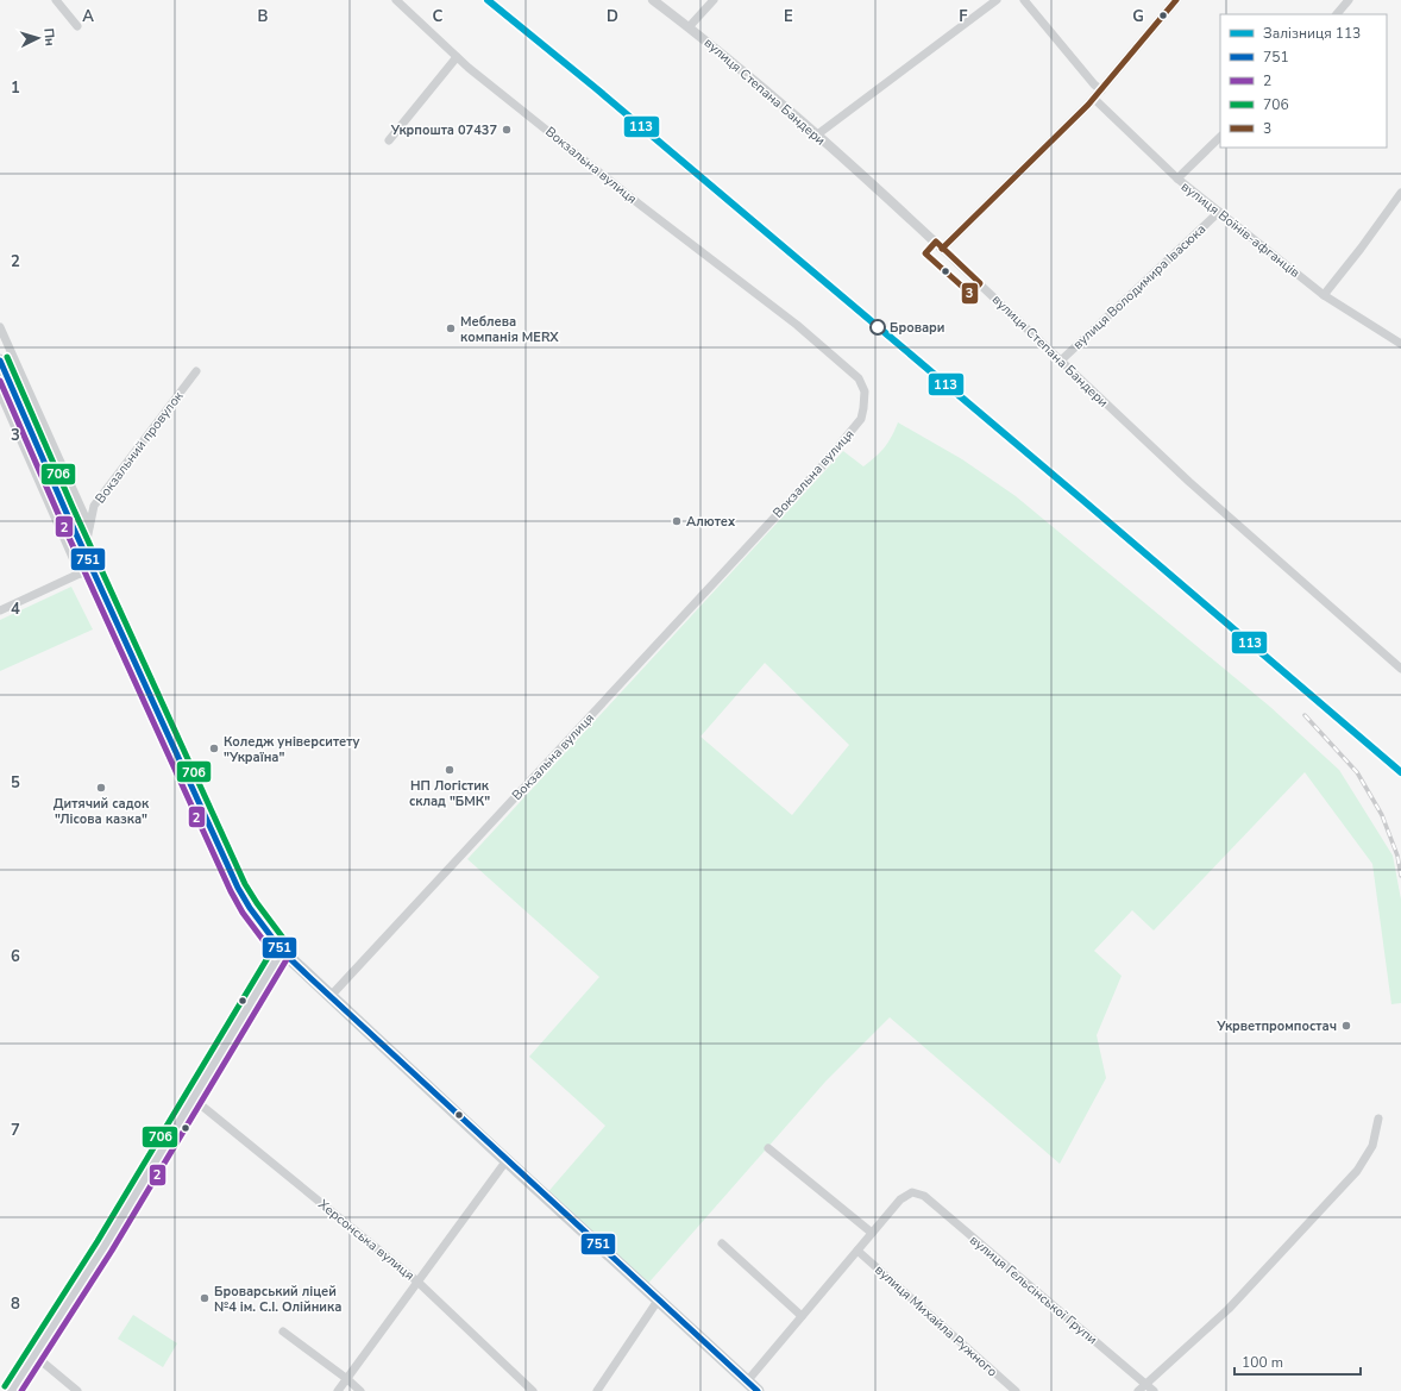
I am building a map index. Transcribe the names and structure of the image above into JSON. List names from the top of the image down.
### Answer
{
  "streets": {
    "street": [
      "вулиця Степана Бандери",
      "Вокзальна вулиця",
      "вулиця Воїнів-афганців",
      "вулиця Володимира Івасюка",
      "Вокзальний провулок",
      "Херсонська вулиця",
      "вулиця Гельсінської Групи",
      "вулиця Михайла Ружного"
    ]
  },
  "crossings": [
    ["вулиця Степана Бандери", "вулиця Володимира Івасюка"],
    ["вулиця Воїнів-афганців", "вулиця Володимира Івасюка"]
  ],
  "places": [
    "Укрпошта 07437",
    "Бровари",
    "Меблева компанія MERX",
    "Алютех",
    "Коледж університету \"Україна\"",
    "НП Логістик склад \"БМК\"",
    "Дитячий садок \"Лісова казка\"",
    "Укрветпромпостач",
    "Броварський ліцей №4 ім. С.І. Олійника"
  ],
  "lines": [
    "rail line 113",
    "transit line 3",
    "transit line 706",
    "transit line 751",
    "transit line 2"
  ],
  "legend": [
    "Залізниця 113",
    "751",
    "2",
    "706",
    "3"
  ],
  "scale_bar": "100 m",
  "north": "right",
  "grid": {
    "columns": [
      "A",
      "B",
      "C",
      "D",
      "E",
      "F",
      "G"
    ],
    "rows": [
      "1",
      "2",
      "3",
      "4",
      "5",
      "6",
      "7",
      "8"
    ]
  }
}
